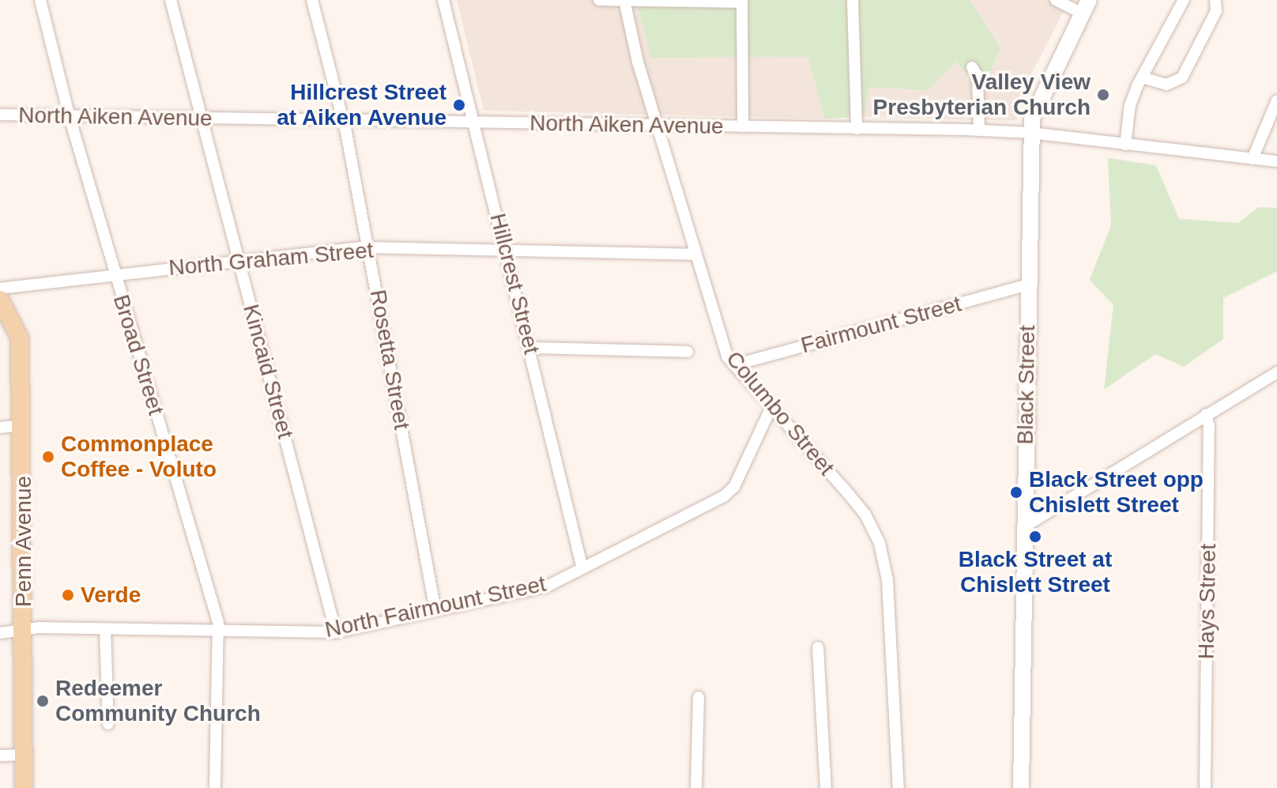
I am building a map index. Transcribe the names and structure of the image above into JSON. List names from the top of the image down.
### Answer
{
  "streets": {
    "main road": ["Penn Avenue"],
    "street": [
      "North Aiken Avenue",
      "North Graham Street",
      "Hillcrest Street",
      "Fairmount Street",
      "Broad Street",
      "Rosetta Street",
      "Kincaid Street",
      "Black Street",
      "Columbo Street",
      "Hays Street",
      "North Fairmount Street"
    ]
  },
  "crossings": [
    ["North Aiken Avenue", "Hillcrest Street"],
    ["North Aiken Avenue", "Broad Street"],
    ["North Aiken Avenue", "Rosetta Street"],
    ["North Aiken Avenue", "Kincaid Street"],
    ["North Aiken Avenue", "Black Street"],
    ["North Aiken Avenue", "Columbo Street"],
    ["North Graham Street", "Hillcrest Street"],
    ["North Graham Street", "Broad Street"],
    ["North Graham Street", "Rosetta Street"],
    ["North Graham Street", "Kincaid Street"],
    ["North Graham Street", "Columbo Street"],
    ["Hillcrest Street", "North Fairmount Street"],
    ["Fairmount Street", "Black Street"],
    ["Fairmount Street", "Columbo Street"],
    ["Broad Street", "North Fairmount Street"],
    ["Rosetta Street", "North Fairmount Street"],
    ["Kincaid Street", "North Fairmount Street"],
    ["Columbo Street", "North Fairmount Street"],
    ["Penn Avenue", "North Fairmount Street"]
  ],
  "places": [
    "Valley View Presbyterian Church",
    "Hillcrest Street at Aiken Avenue",
    "Commonplace Coffee - Voluto",
    "Black Street opp Chislett Street",
    "Black Street at Chislett Street",
    "Verde",
    "Redeemer Community Church"
  ]
}
